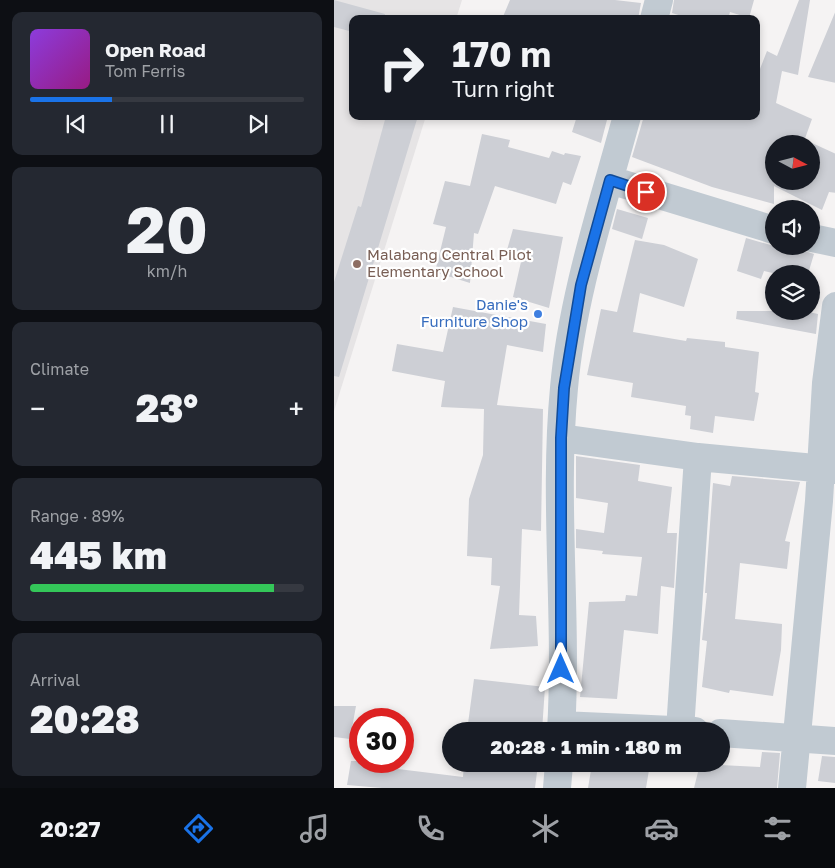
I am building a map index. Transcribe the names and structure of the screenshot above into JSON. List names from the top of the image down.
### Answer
{
  "places": ["Malabang Central Pilot Elementary School", "Danie's Furniture Shop"],
  "north": "right",
  "page": {
    "turn": ["170 m", "Turn right"],
    "song": ["Open Road", "Tom Ferris"],
    "tile": [
      ["20", "km/h"],
      "Climate",
      ["Range · 89%", "445 km"],
      ["Arrival", "20:28"]
    ],
    "heat": ["−", "23°", "+"],
    "limit": "30",
    "trip": "20:28 · 1 min · 180 m",
    "tabs": "20:27"
  }
}
